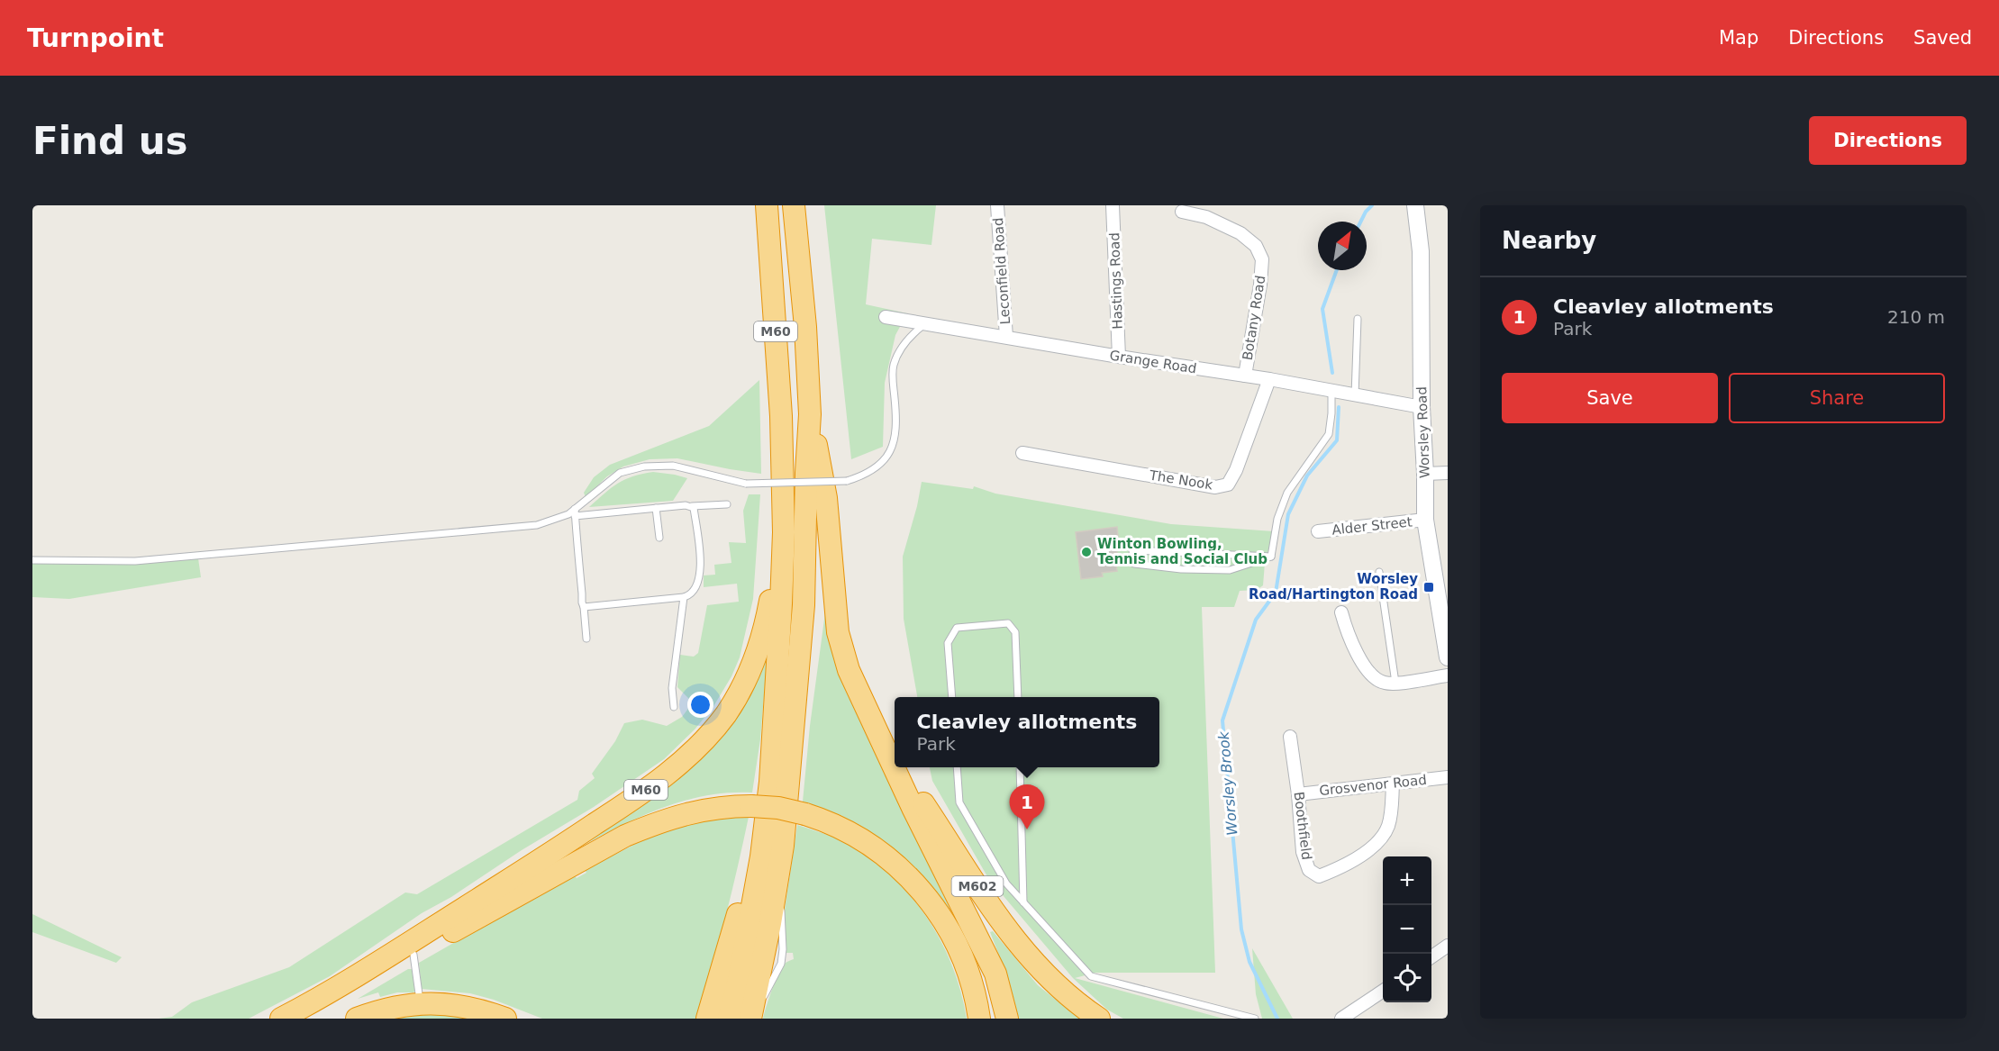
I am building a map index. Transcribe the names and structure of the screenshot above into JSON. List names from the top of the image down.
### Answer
{
  "streets": {
    "highway": ["M60", "M602"],
    "main road": ["Worsley Road"],
    "street": [
      "Leconfield Road",
      "Hastings Road",
      "Botany Road",
      "Grange Road",
      "The Nook",
      "Alder Street",
      "Grosvenor Road",
      "Boothfield"
    ]
  },
  "crossings": [
    ["Leconfield Road", "Grange Road"],
    ["Hastings Road", "Grange Road"],
    ["Botany Road", "Grange Road"],
    ["M60", "M602"],
    ["Grange Road", "Worsley Road"],
    ["Grange Road", "The Nook"],
    ["Worsley Road", "Alder Street"],
    ["Grosvenor Road", "Boothfield"]
  ],
  "water": ["Worsley Brook"],
  "places": {
    "other": ["Winton Bowling, Tennis and Social Club"],
    "transit": ["Worsley Road/Hartington Road"]
  },
  "north": "top right",
  "page": {
    "header": "Turnpoint",
    "nav": ["Map", "Directions", "Saved"],
    "buttons": [
      "Directions",
      ["Save", "Share"]
    ],
    "title": "Find us",
    "heading": "Nearby",
    "list": [
      {
        "mark": "1",
        "name": "Cleavley allotments",
        "note": "Park",
        "value": "210 m"
      }
    ],
    "popup": ["Cleavley allotments", "Park"],
    "pins": "1",
    "map_buttons": ["+", "−"]
  }
}
